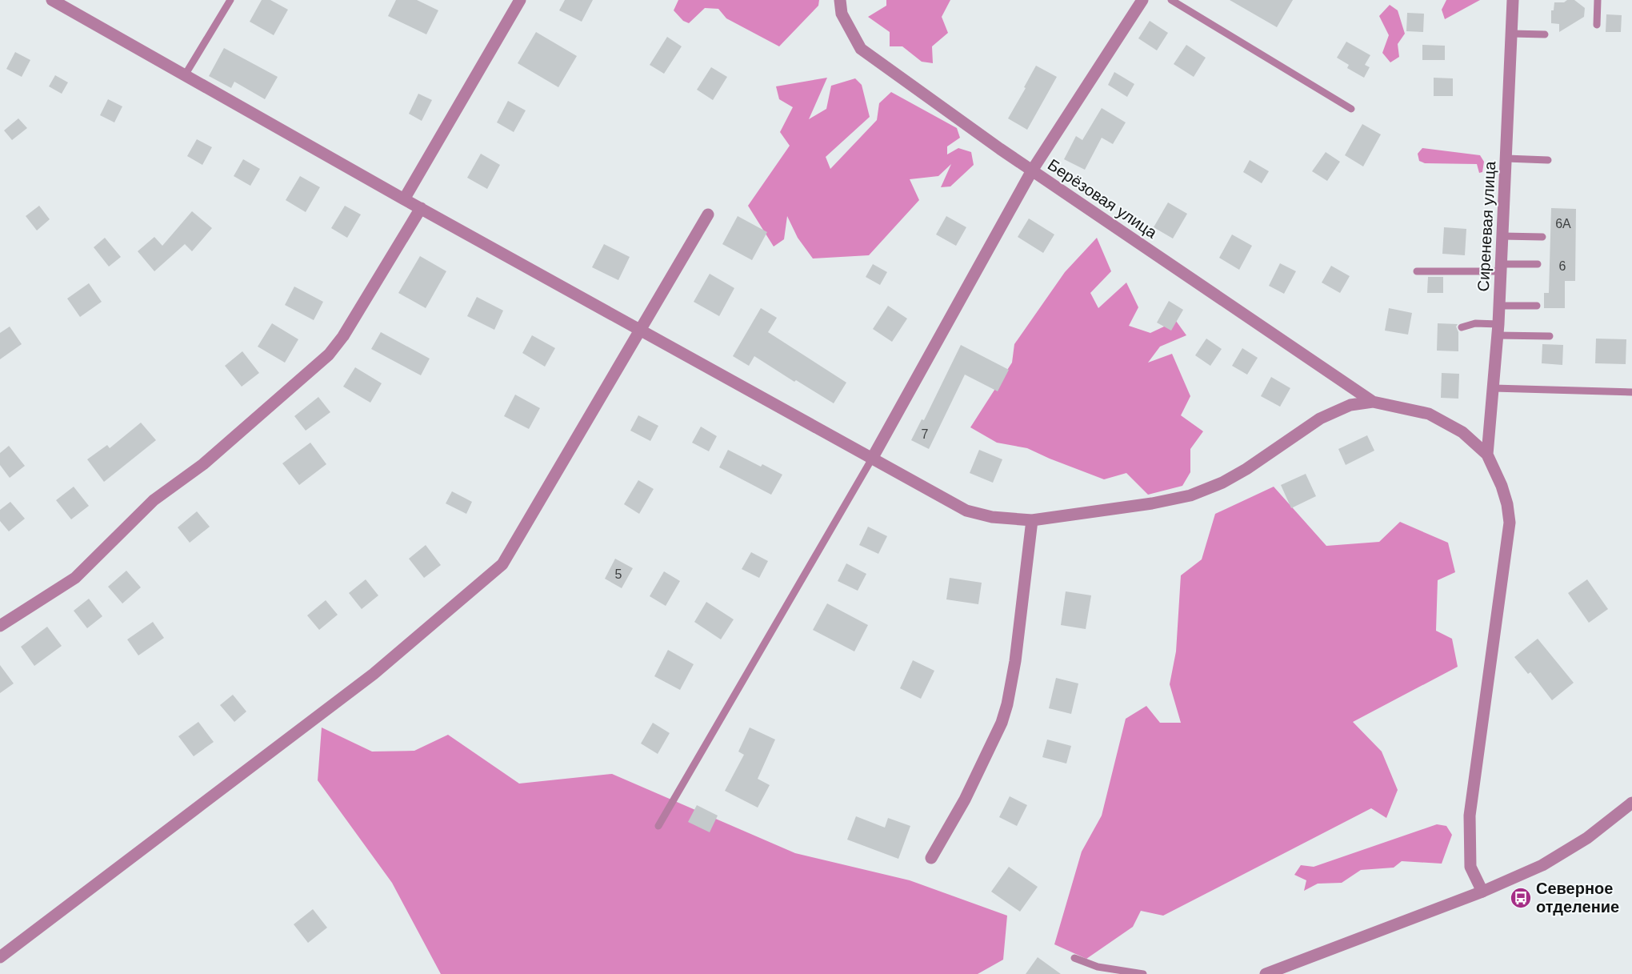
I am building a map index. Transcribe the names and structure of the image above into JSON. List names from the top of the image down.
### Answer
{
  "streets": {
    "street": ["Берёзовая улица", "Сиреневая улица"]
  },
  "places": {
    "bus stop": ["Северное отделение"]
  },
  "house_numbers": [
    "6А",
    "6",
    "7",
    "5"
  ]
}
